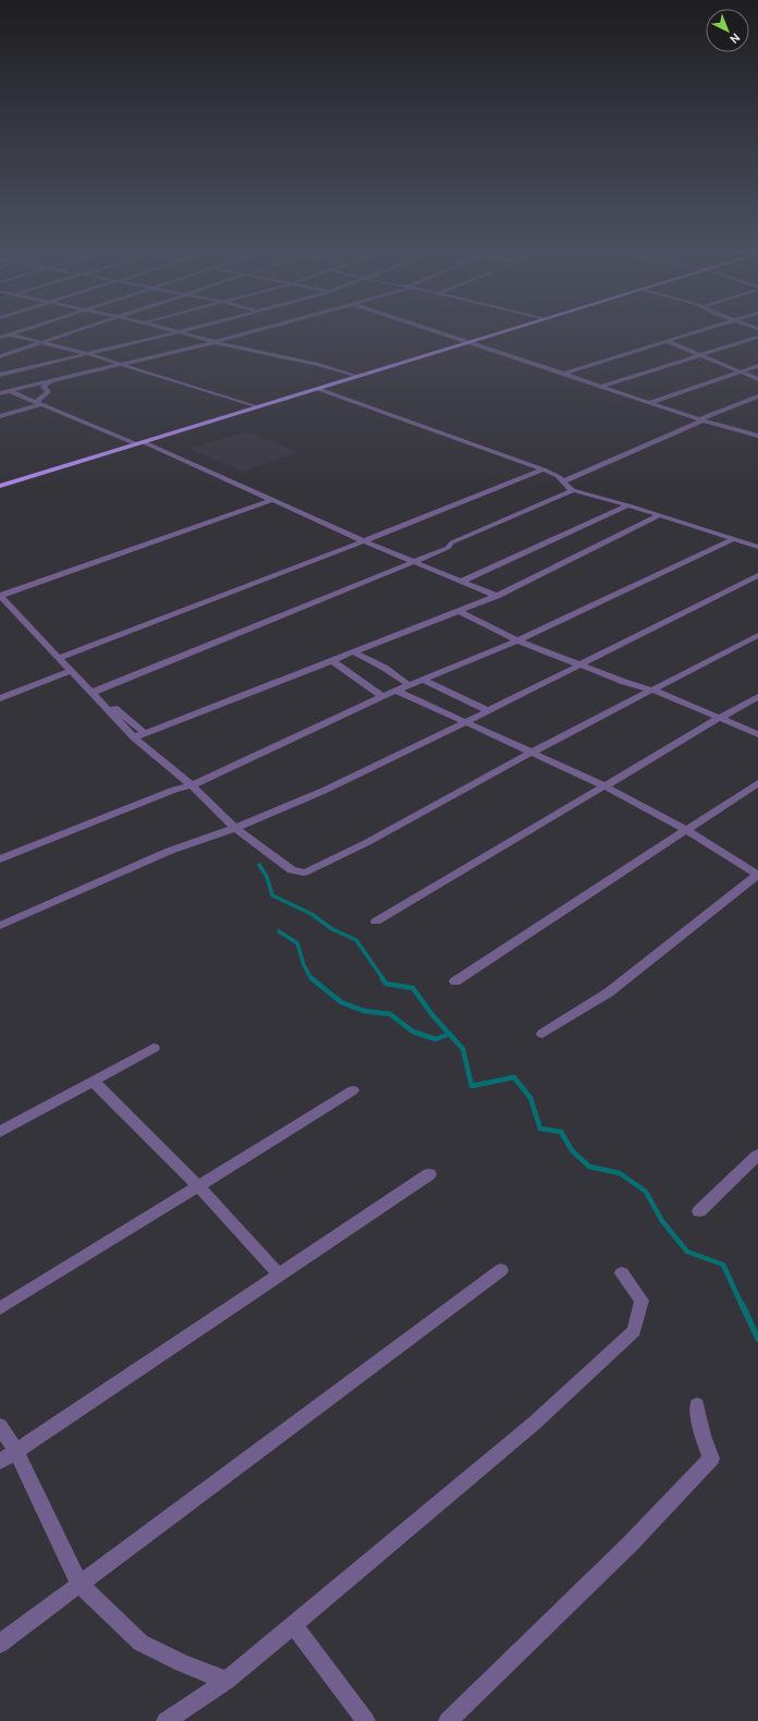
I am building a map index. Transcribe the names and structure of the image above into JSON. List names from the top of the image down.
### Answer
{
  "north": "bottom right"
}
